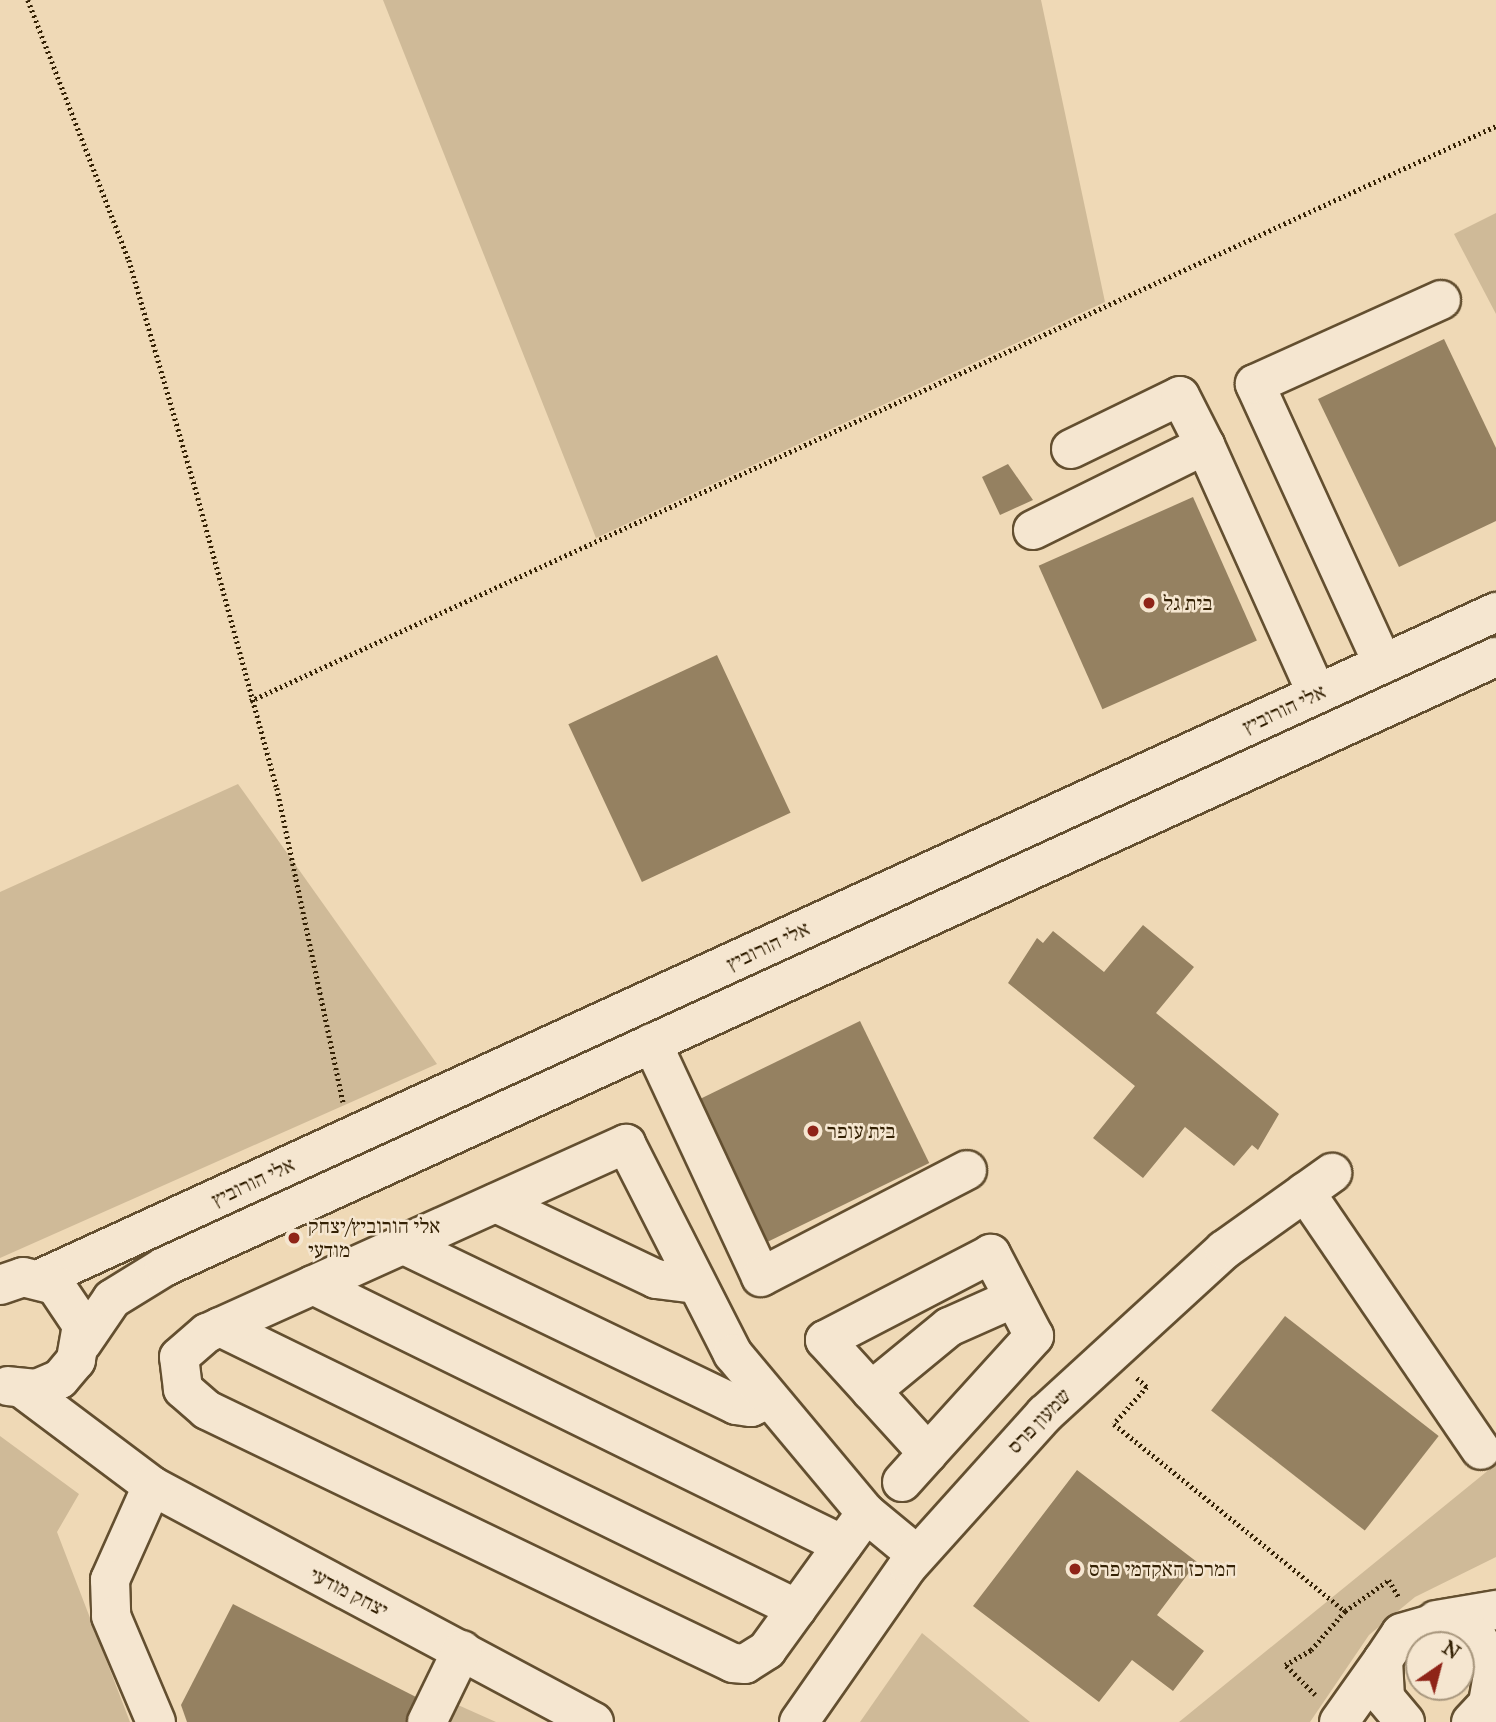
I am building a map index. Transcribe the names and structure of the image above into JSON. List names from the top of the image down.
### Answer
{
  "streets": {
    "street": ["אלי הורוביץ", "שמעון פרס", "יצחק מודעי"]
  },
  "crossings": [
    ["אלי הורוביץ", "יצחק מודעי"]
  ],
  "places": [
    "בית גל",
    "בית עופר",
    "אלי הורוביץ/יצחק מודעי",
    "המרכז האקדמי פרס"
  ],
  "north": "top right"
}
